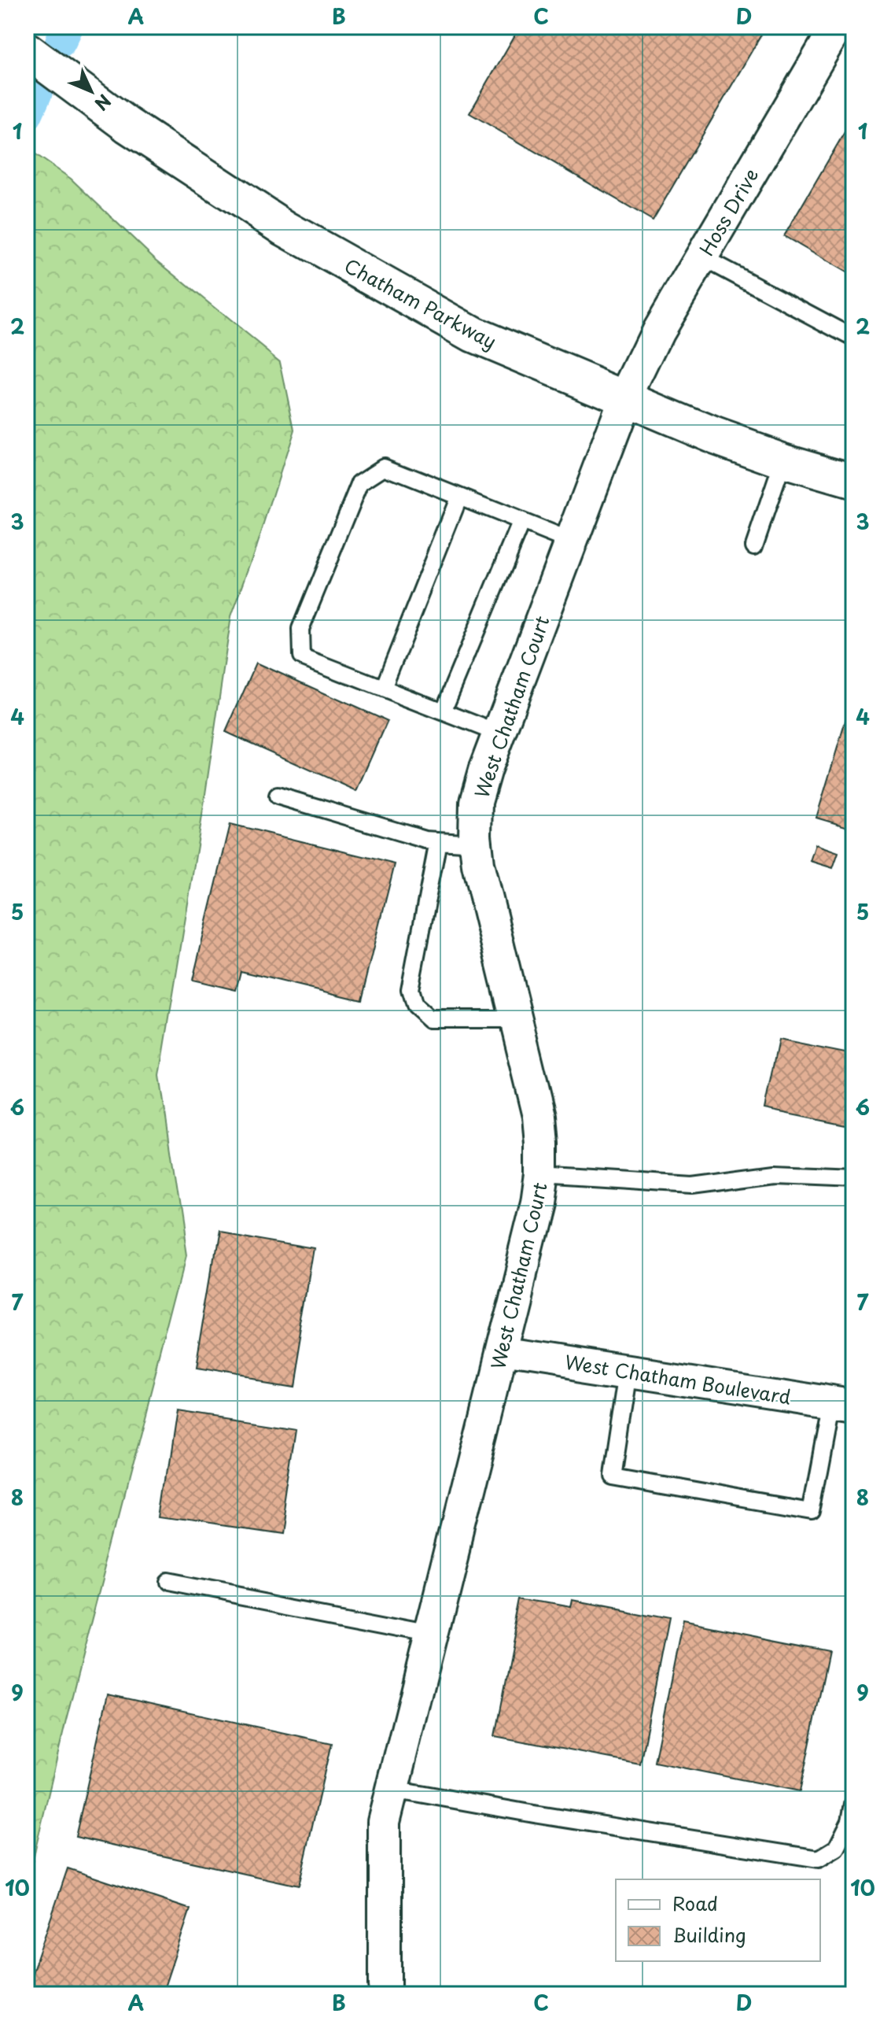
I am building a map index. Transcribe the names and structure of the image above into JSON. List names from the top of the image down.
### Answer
{
  "streets": {
    "main road": ["Chatham Parkway"],
    "street": ["Hoss Drive", "West Chatham Court", "West Chatham Boulevard"]
  },
  "crossings": [
    ["Hoss Drive", "Chatham Parkway"],
    ["Hoss Drive", "West Chatham Court"],
    ["Chatham Parkway", "West Chatham Court"],
    ["West Chatham Court", "West Chatham Boulevard"]
  ],
  "legend": ["Road", "Building"],
  "north": "bottom right",
  "grid": {
    "columns": [
      "A",
      "B",
      "C",
      "D"
    ],
    "rows": [
      "1",
      "2",
      "3",
      "4",
      "5",
      "6",
      "7",
      "8",
      "9",
      "10"
    ]
  }
}
